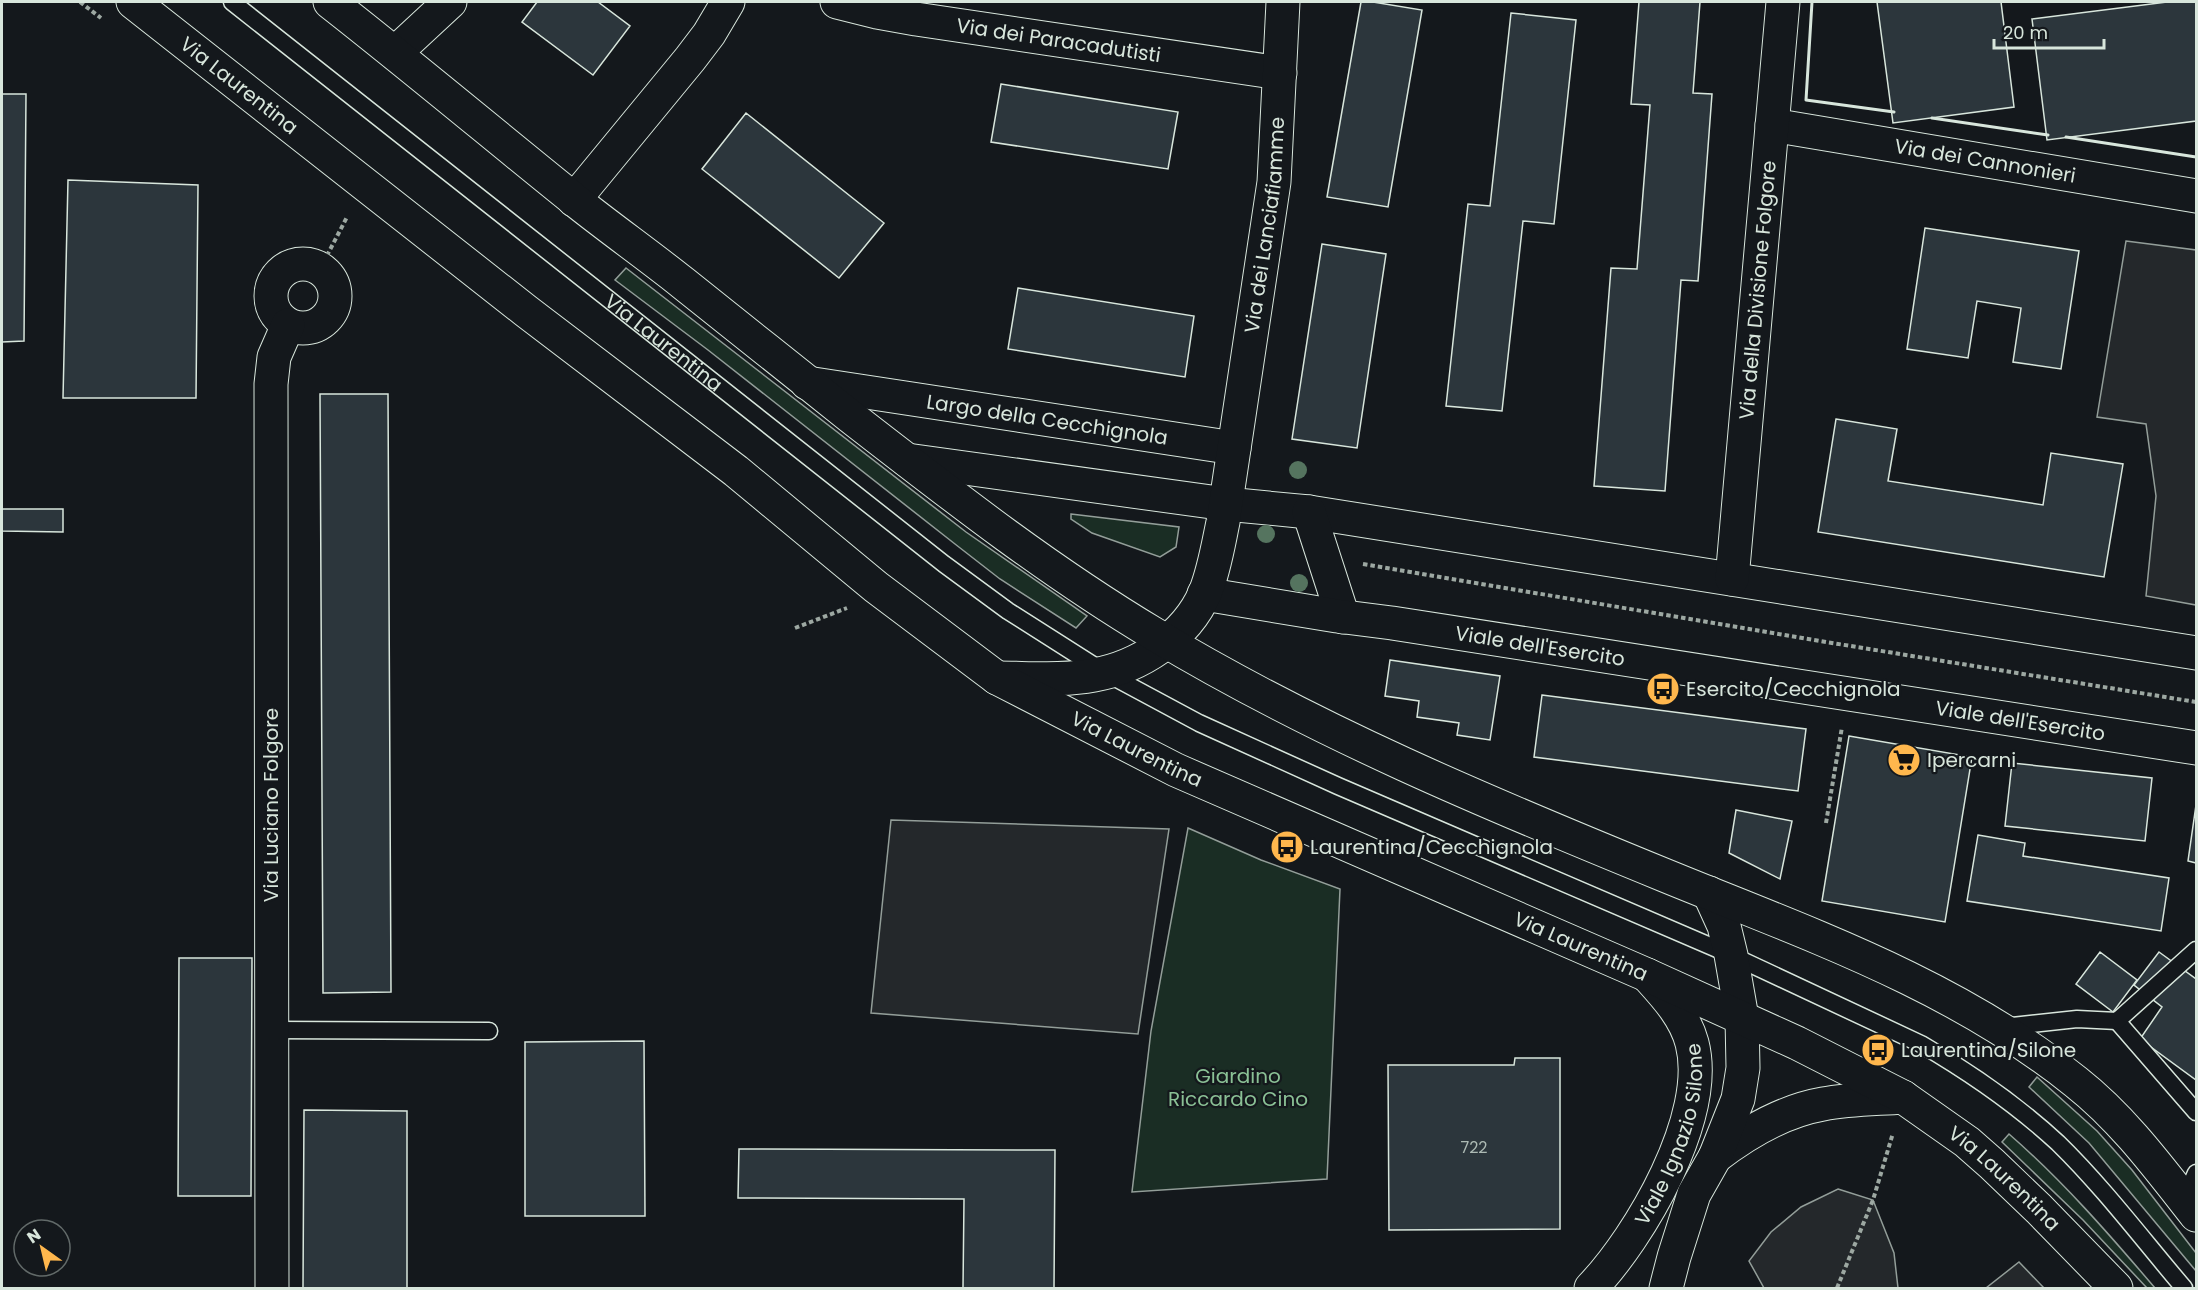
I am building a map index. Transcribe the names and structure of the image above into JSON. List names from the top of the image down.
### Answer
{
  "streets": {
    "street": [
      "Via dei Paracadutisti",
      "Via Laurentina",
      "Via dei Cannonieri",
      "Via dei Lanciafiamme",
      "Via della Divisione Folgore",
      "Largo della Cecchignola",
      "Viale dell'Esercito",
      "Via Luciano Folgore",
      "Viale Ignazio Silone"
    ]
  },
  "crossings": [
    ["Via dei Paracadutisti", "Via dei Lanciafiamme"],
    ["Via Laurentina", "Viale Ignazio Silone"],
    ["Via dei Cannonieri", "Via della Divisione Folgore"],
    ["Via dei Lanciafiamme", "Largo della Cecchignola"]
  ],
  "parks": ["Giardino Riccardo Cino"],
  "places": {
    "bus stop": ["Esercito/Cecchignola", "Laurentina/Cecchignola", "Laurentina/Silone"],
    "supermarket": ["Ipercarni"]
  },
  "house_numbers": ["722"],
  "scale_bar": "20 m",
  "north": "top left"
}
